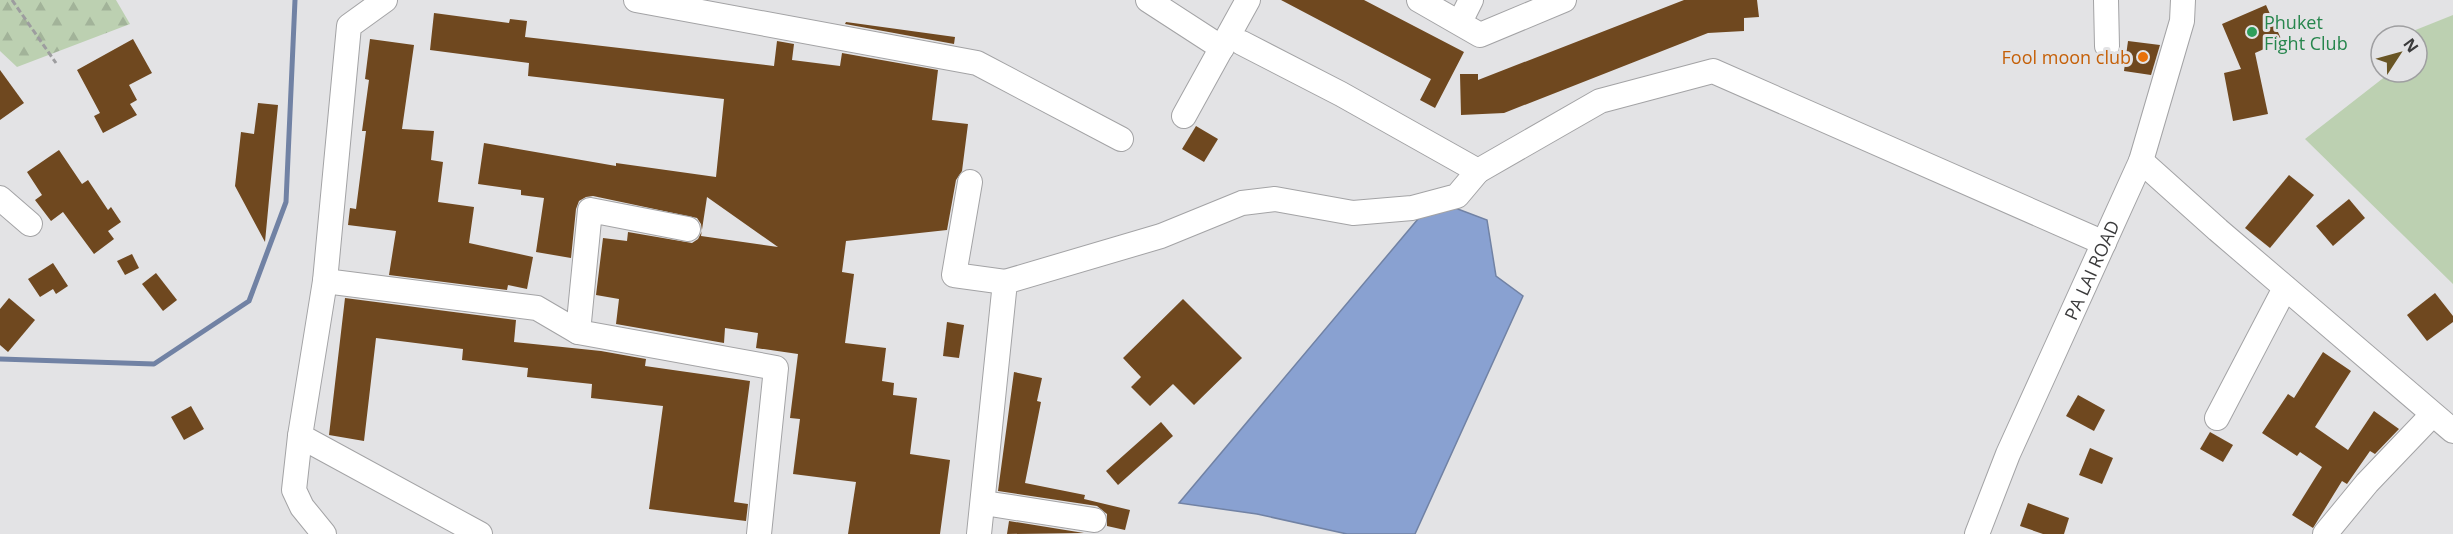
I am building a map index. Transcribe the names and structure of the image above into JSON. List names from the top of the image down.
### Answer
{
  "streets": {
    "street": ["PA LAI ROAD"]
  },
  "places": ["Phuket Fight Club", "Fool moon club"],
  "north": "top right"
}
